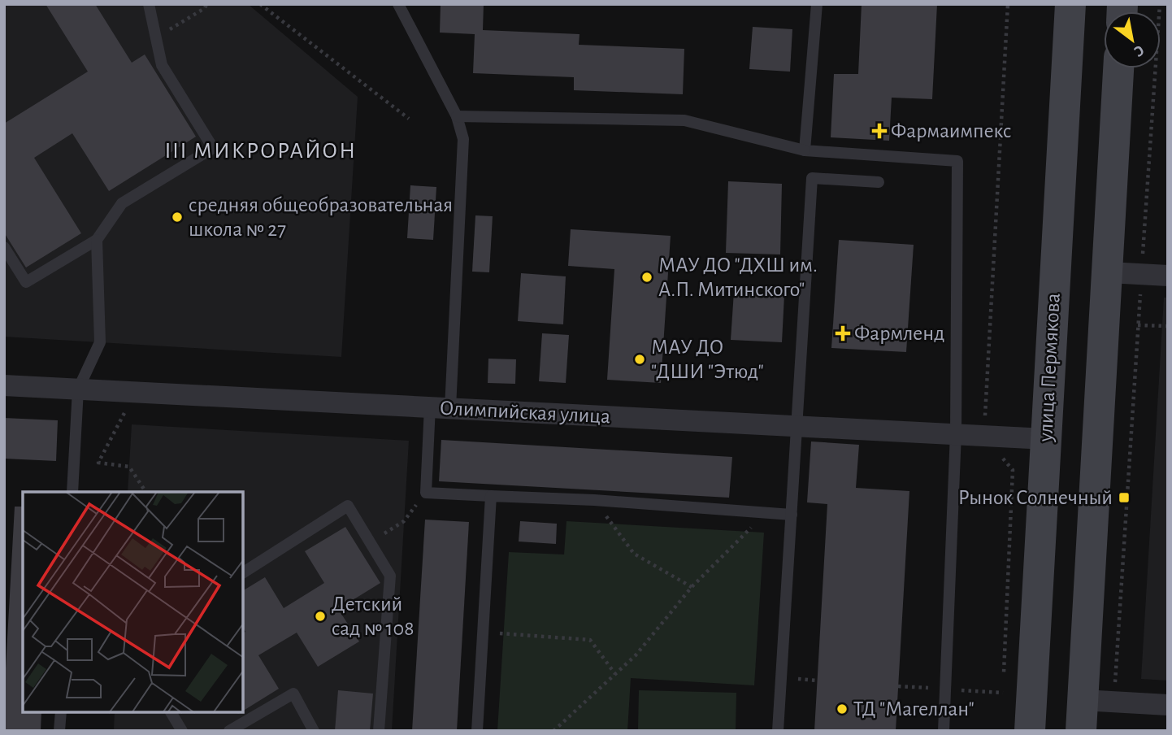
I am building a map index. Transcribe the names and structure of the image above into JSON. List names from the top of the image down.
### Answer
{
  "streets": {
    "main road": ["улица Пермякова"],
    "street": ["Олимпийская улица"]
  },
  "crossings": [
    ["улица Пермякова", "Олимпийская улица"]
  ],
  "districts": ["III МИКРОРАЙОН"],
  "places": {
    "health": ["Фармаимпекс", "Фармленд"],
    "other": [
      "средняя общеобразовательная школа № 27",
      "МАУ ДО \"ДХШ им. А.П. Митинского\"",
      "МАУ ДО \"ДШИ \"Этюд\"",
      "Детский сад № 108",
      "ТД \"Магеллан\""
    ],
    "transit": ["Рынок Cолнечный"]
  },
  "north": "bottom right"
}
